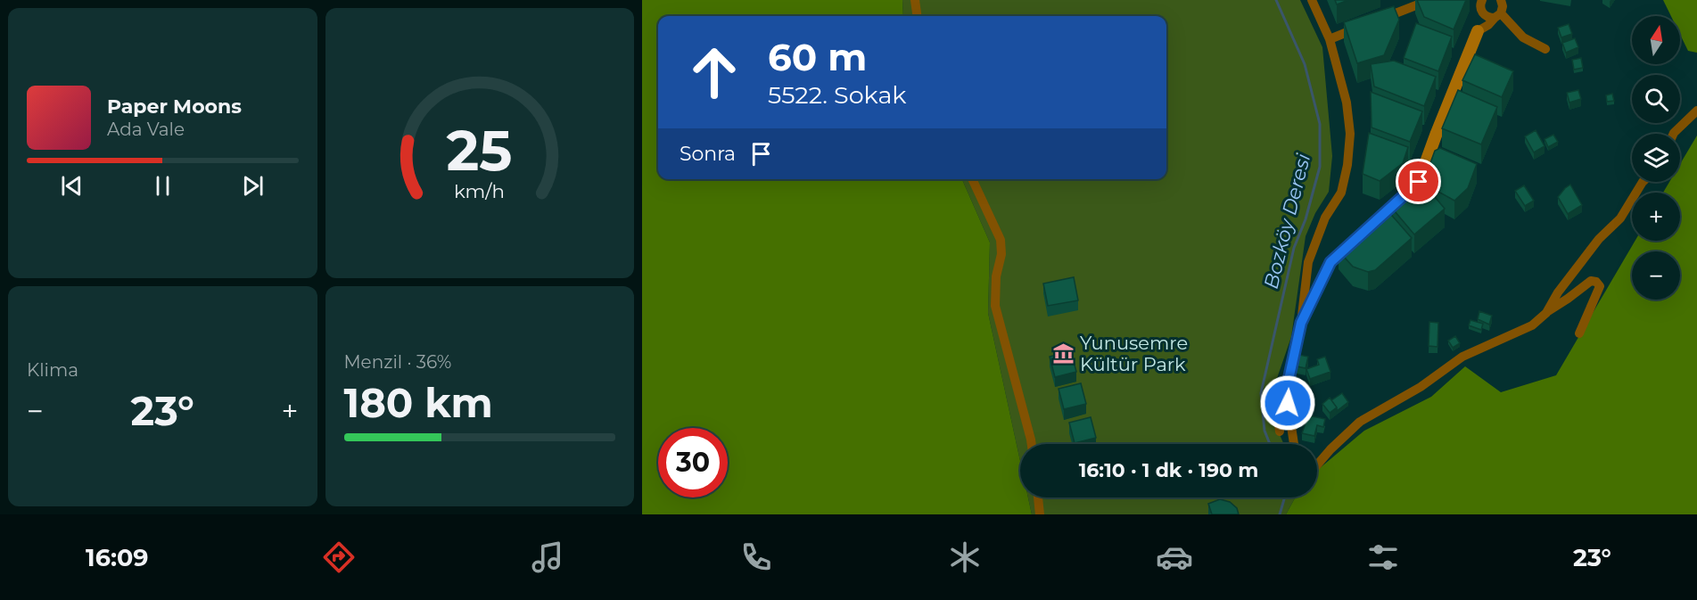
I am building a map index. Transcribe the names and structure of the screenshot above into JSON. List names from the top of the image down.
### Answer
{
  "water": ["Bozköy Deresi"],
  "places": {
    "museum": ["Yunusemre Kültür Park"]
  },
  "north": "top",
  "page": {
    "map_buttons": ["+", "−"],
    "turn": ["60 m", "5522. Sokak"],
    "song": ["Paper Moons", "Ada Vale"],
    "then": "Sonra",
    "tile": [
      "Klima",
      ["Menzil · 36%", "180 km"]
    ],
    "heat": ["−", "23°", "+"],
    "limit": "30",
    "trip": "16:10 · 1 dk · 190 m",
    "tabs": ["16:09", "23°"],
    "gauge": ["25", "km/h"]
  }
}
